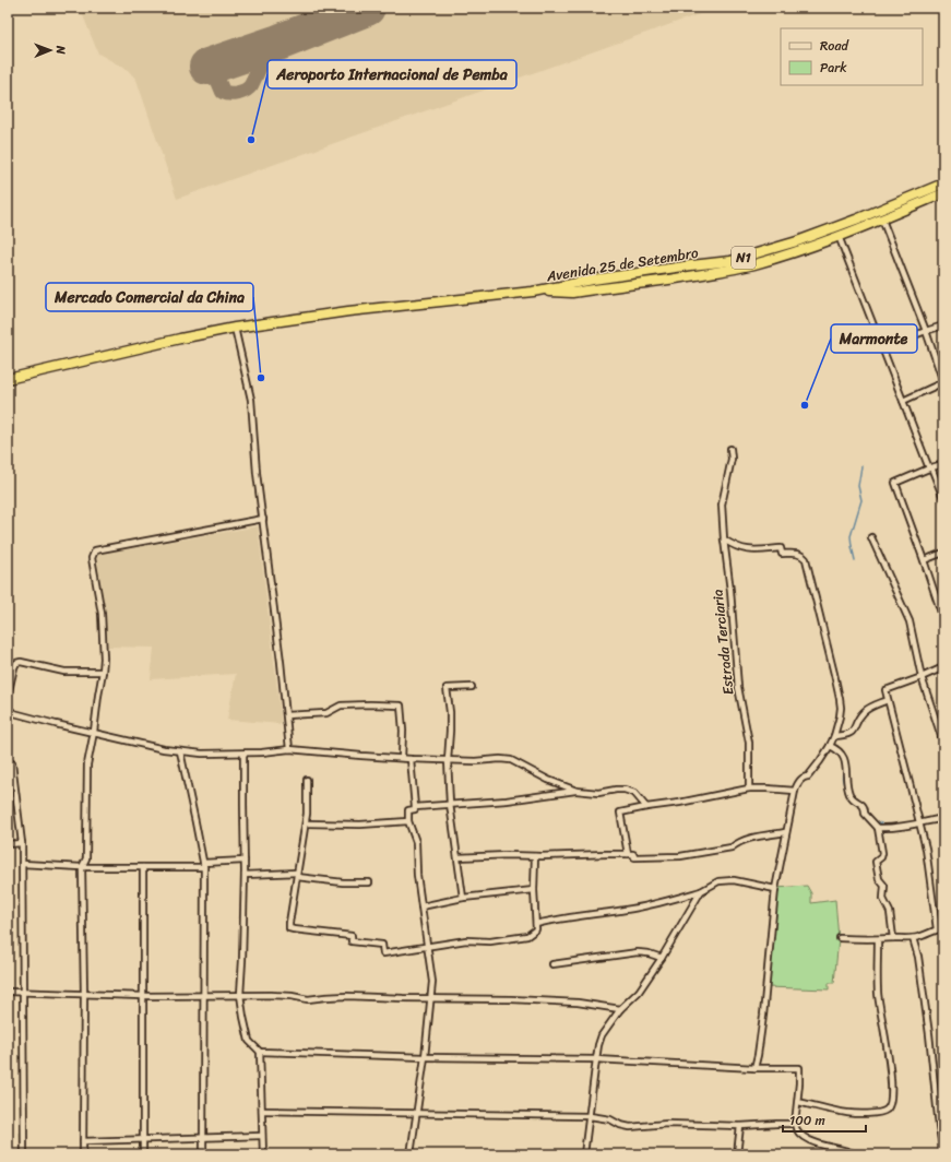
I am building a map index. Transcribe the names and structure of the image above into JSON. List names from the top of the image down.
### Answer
{
  "streets": {
    "highway": ["N1", "Avenida 25 de Setembro"],
    "street": ["Estrada Terciaria"]
  },
  "crossings": [
    ["N1", "Avenida 25 de Setembro"]
  ],
  "places": ["Aeroporto Internacional de Pemba", "Mercado Comercial da China", "Marmonte"],
  "legend": ["Road", "Park"],
  "scale_bar": "100 m",
  "north": "right"
}
